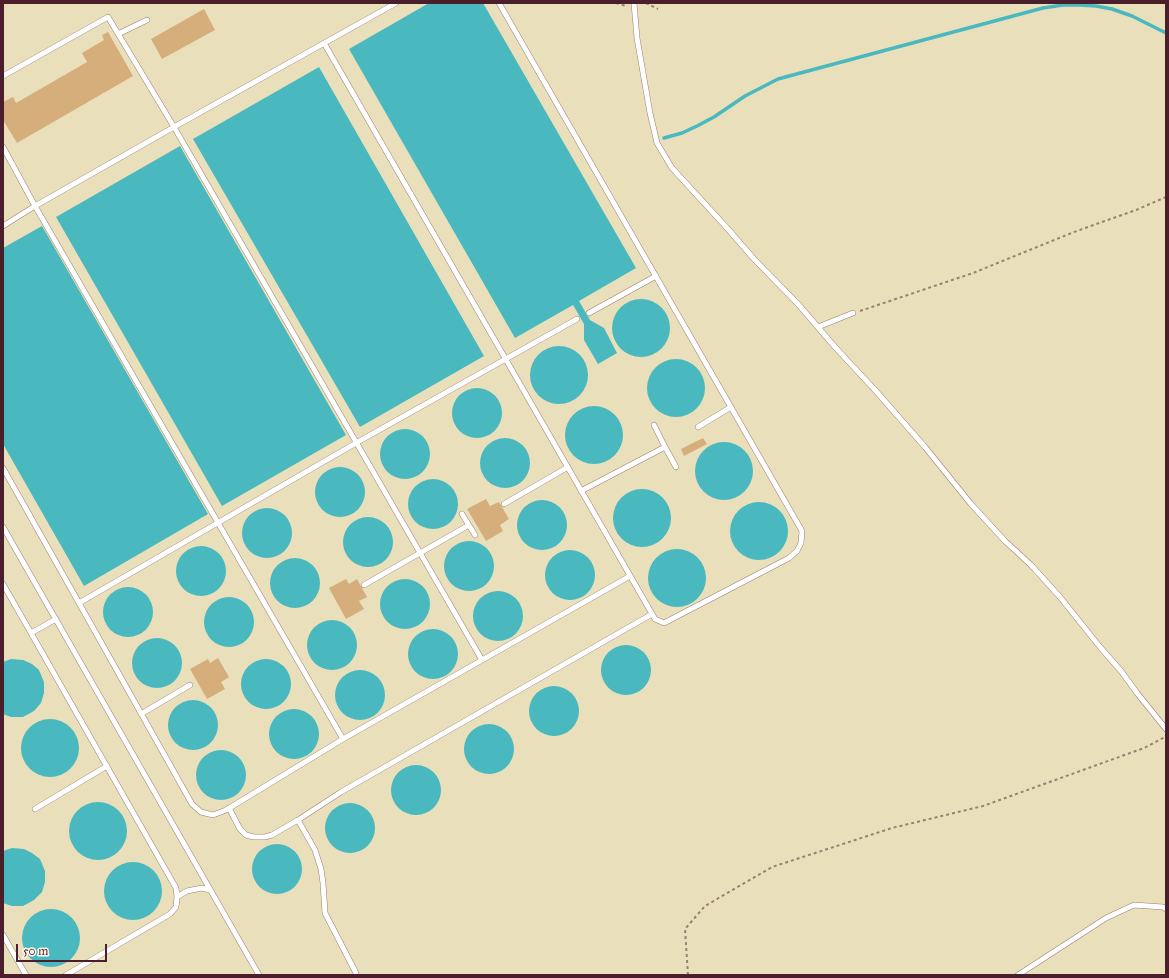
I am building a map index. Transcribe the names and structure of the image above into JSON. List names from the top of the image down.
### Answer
{
  "scale_bar": "50 m"
}
